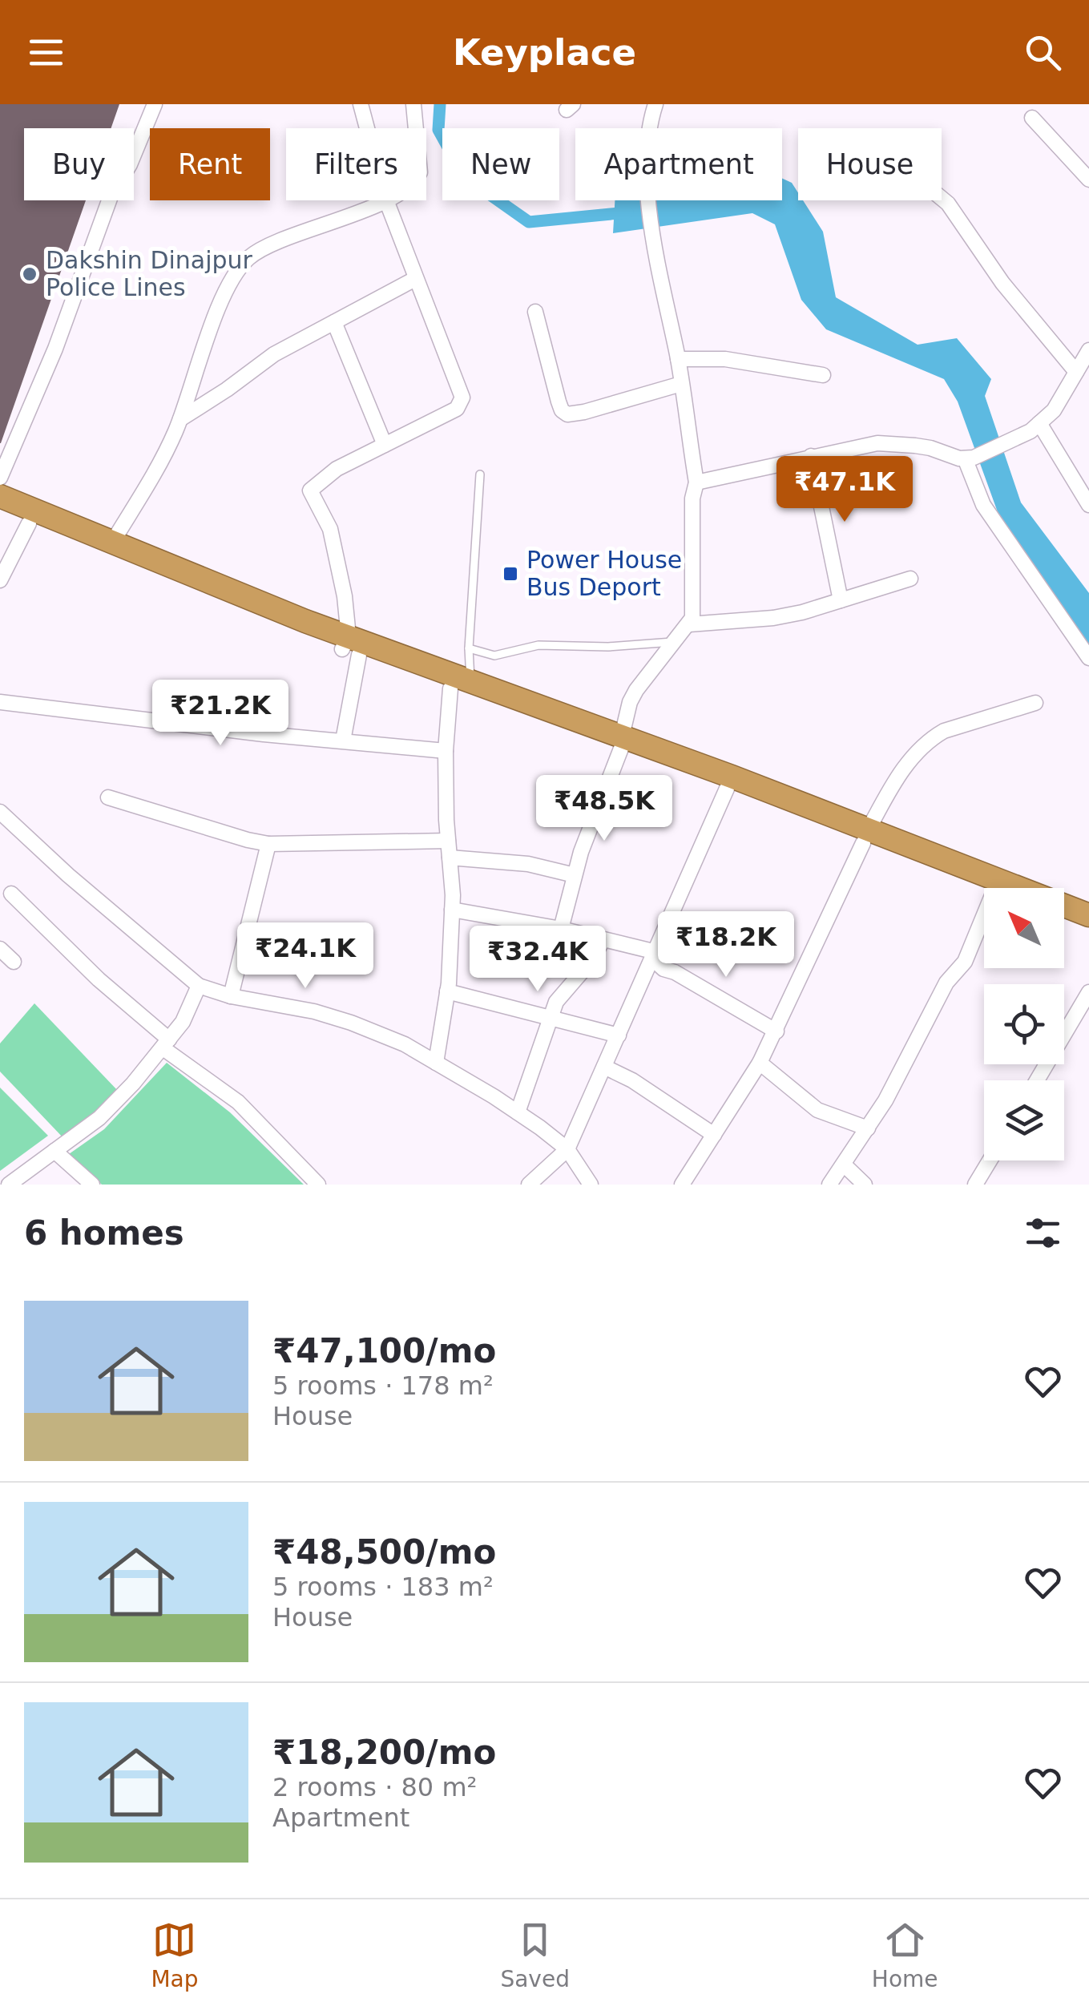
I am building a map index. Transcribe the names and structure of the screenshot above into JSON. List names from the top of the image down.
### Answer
{
  "places": {
    "other": ["Dakshin Dinajpur Police Lines"],
    "transit": ["Power House Bus Deport"]
  },
  "north": "top left",
  "page": {
    "header": "Keyplace",
    "chip": [
      "Buy",
      "Rent",
      "Filters",
      "New",
      "Apartment",
      "House"
    ],
    "price": [
      "₹47.1K",
      "₹21.2K",
      "₹48.5K",
      "₹18.2K",
      "₹24.1K",
      "₹32.4K"
    ],
    "heading": "6 homes",
    "list": [
      {
        "name": "₹47,100/mo",
        "note": "5 rooms · 178 m² · House"
      },
      {
        "name": "₹48,500/mo",
        "note": "5 rooms · 183 m² · House"
      },
      {
        "name": "₹18,200/mo",
        "note": "2 rooms · 80 m² · Apartment"
      }
    ],
    "tabs": ["Map", "Saved", "Home"]
  }
}
